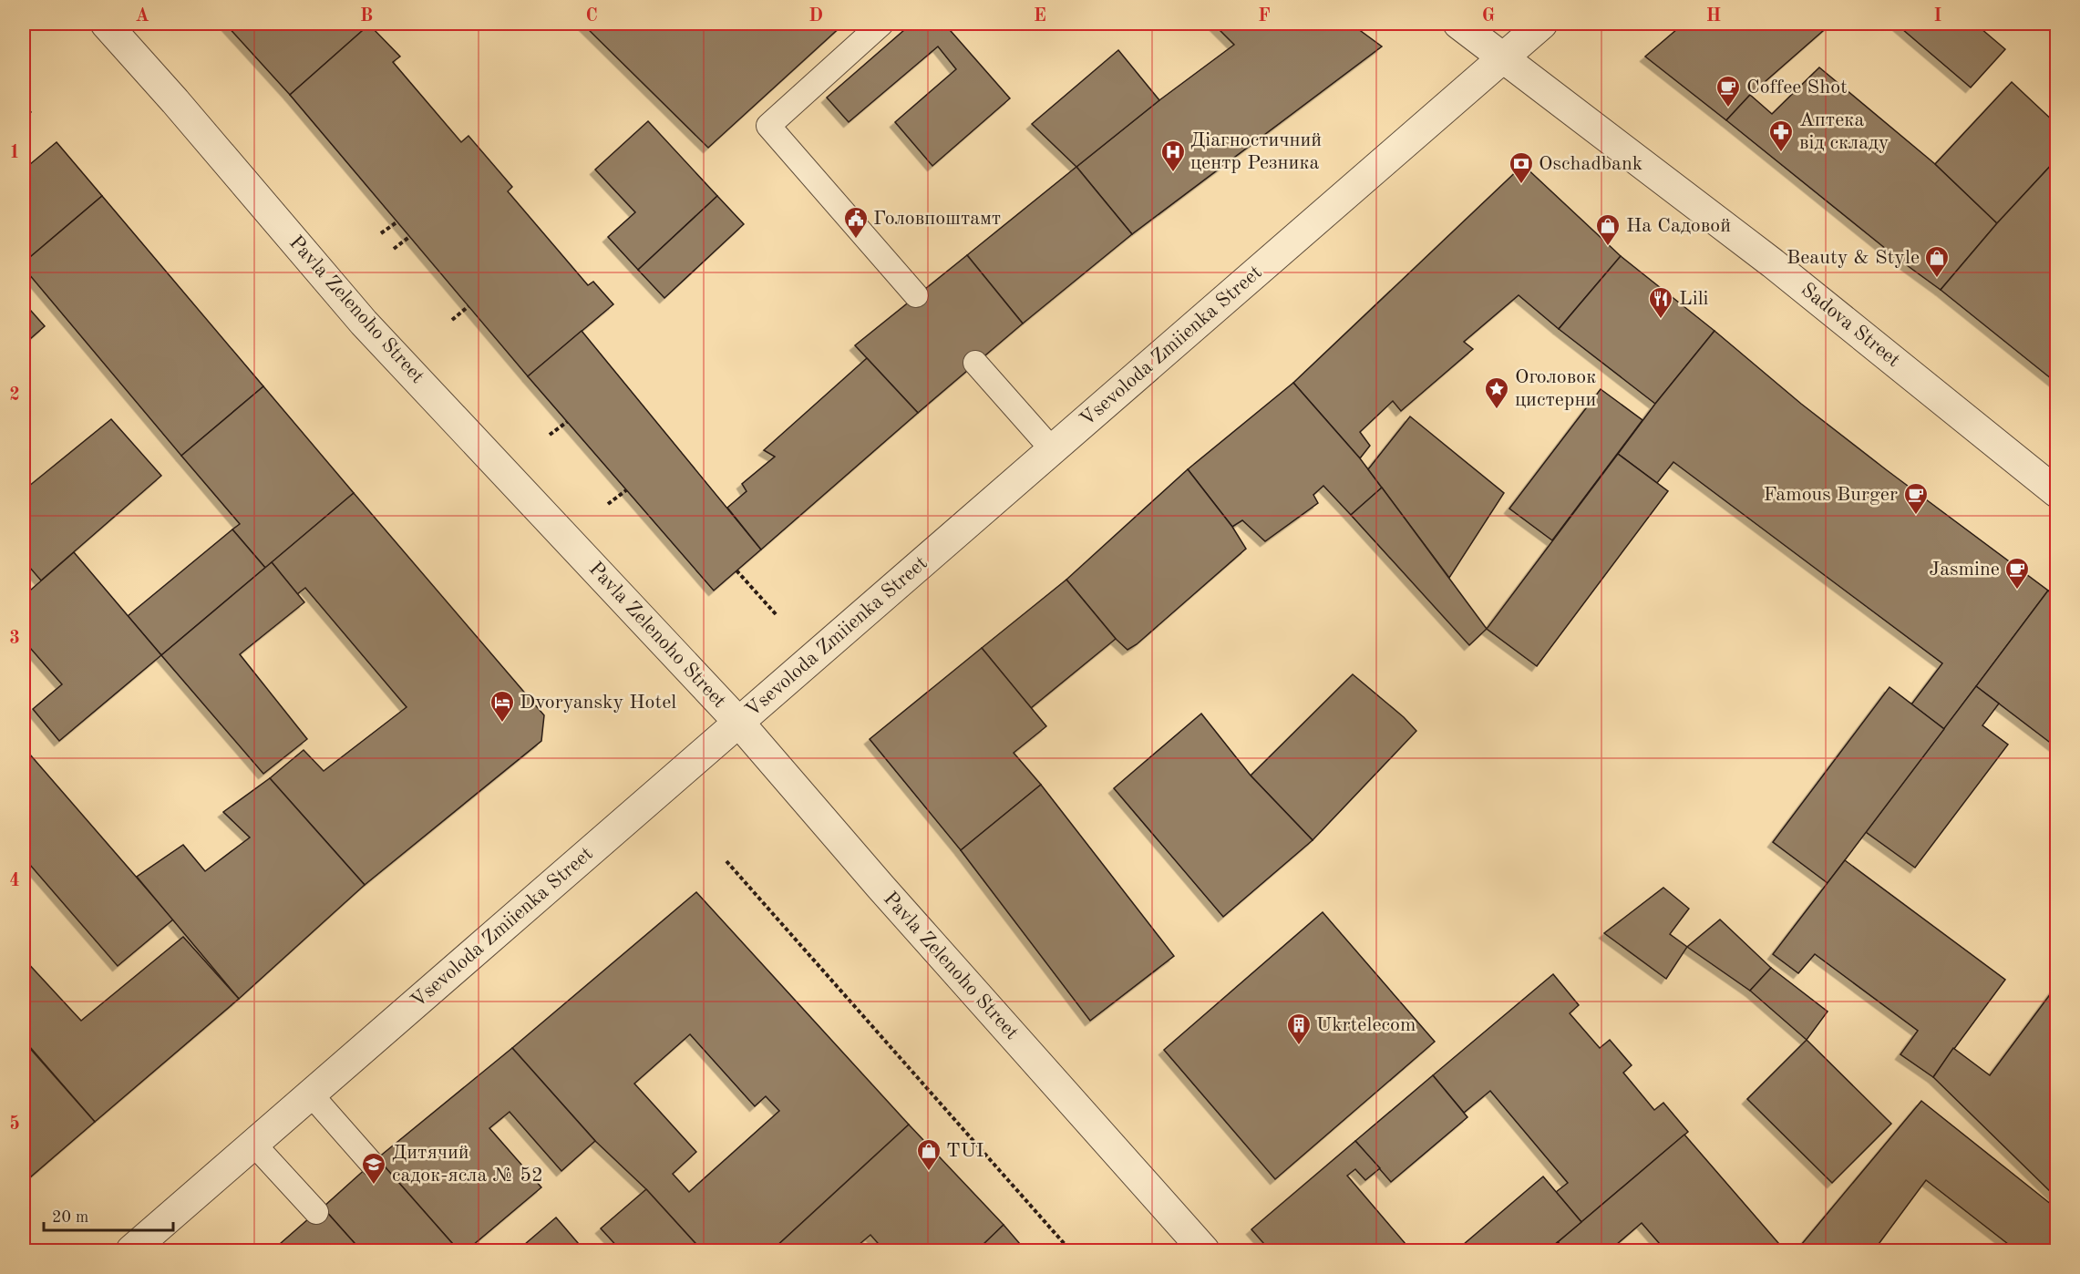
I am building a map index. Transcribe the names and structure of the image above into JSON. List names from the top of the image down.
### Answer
{
  "streets": {
    "street": ["Pavla Zelenoho Street", "Sadova Street", "Vsevoloda Zmiienka Street"]
  },
  "crossings": [
    ["Pavla Zelenoho Street", "Vsevoloda Zmiienka Street"],
    ["Sadova Street", "Vsevoloda Zmiienka Street"]
  ],
  "places": {
    "cafe": ["Coffee Shot", "Famous Burger", "Jasmine"],
    "pharmacy": ["Аптека вiд складу"],
    "hospital": ["Діагностичний центр Резника"],
    "bank": ["Oschadbank"],
    "public building": ["Головпоштамт"],
    "shop": ["На Садовой", "Beauty & Style", "TUI"],
    "restaurant": ["Lili"],
    "place": ["Оголовок цистерни"],
    "hotel": ["Dvoryansky Hotel"],
    "building": ["Ukrtelecom"],
    "school or university": ["Дитячий садок-ясла № 52"]
  },
  "scale_bar": "20 m",
  "grid": {
    "columns": [
      "A",
      "B",
      "C",
      "D",
      "E",
      "F",
      "G",
      "H",
      "I"
    ],
    "rows": [
      "1",
      "2",
      "3",
      "4",
      "5"
    ]
  }
}
